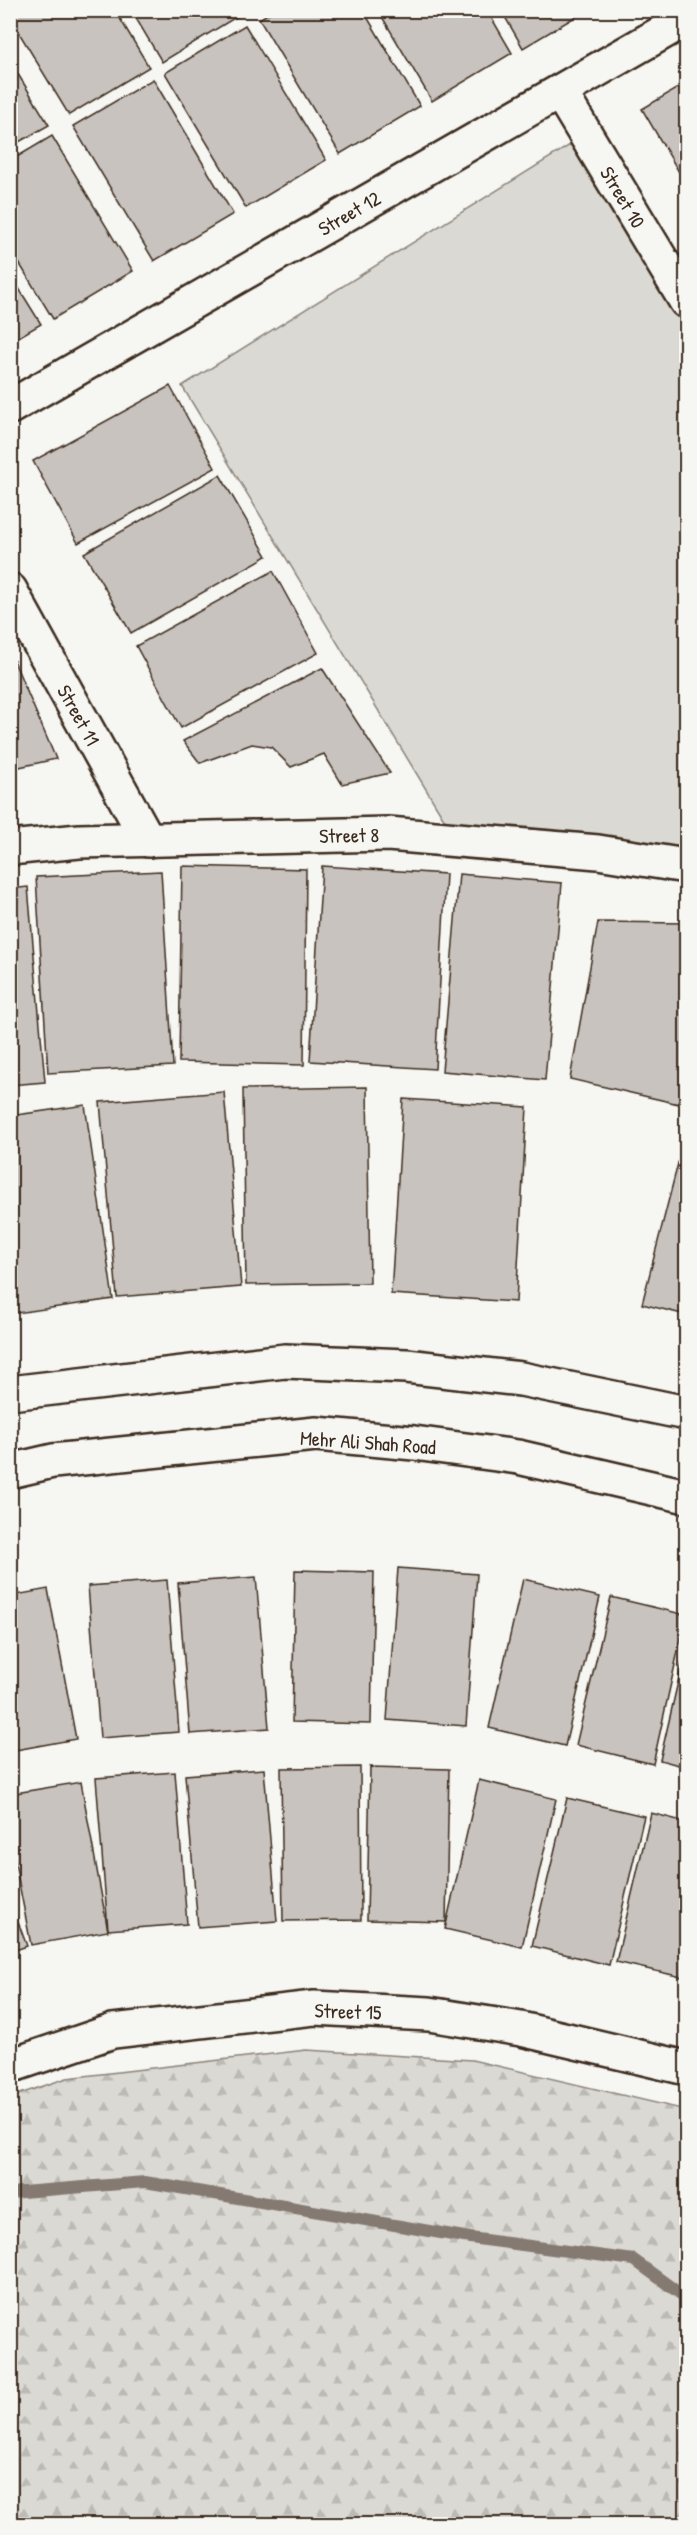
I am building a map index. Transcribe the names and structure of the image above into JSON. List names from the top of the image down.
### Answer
{
  "streets": {
    "street": [
      "Street 10",
      "Street 12",
      "Street 11",
      "Street 8",
      "Mehr Ali Shah Road",
      "Street 15"
    ]
  },
  "crossings": [
    ["Street 10", "Street 12"],
    ["Street 11", "Street 8"]
  ]
}
